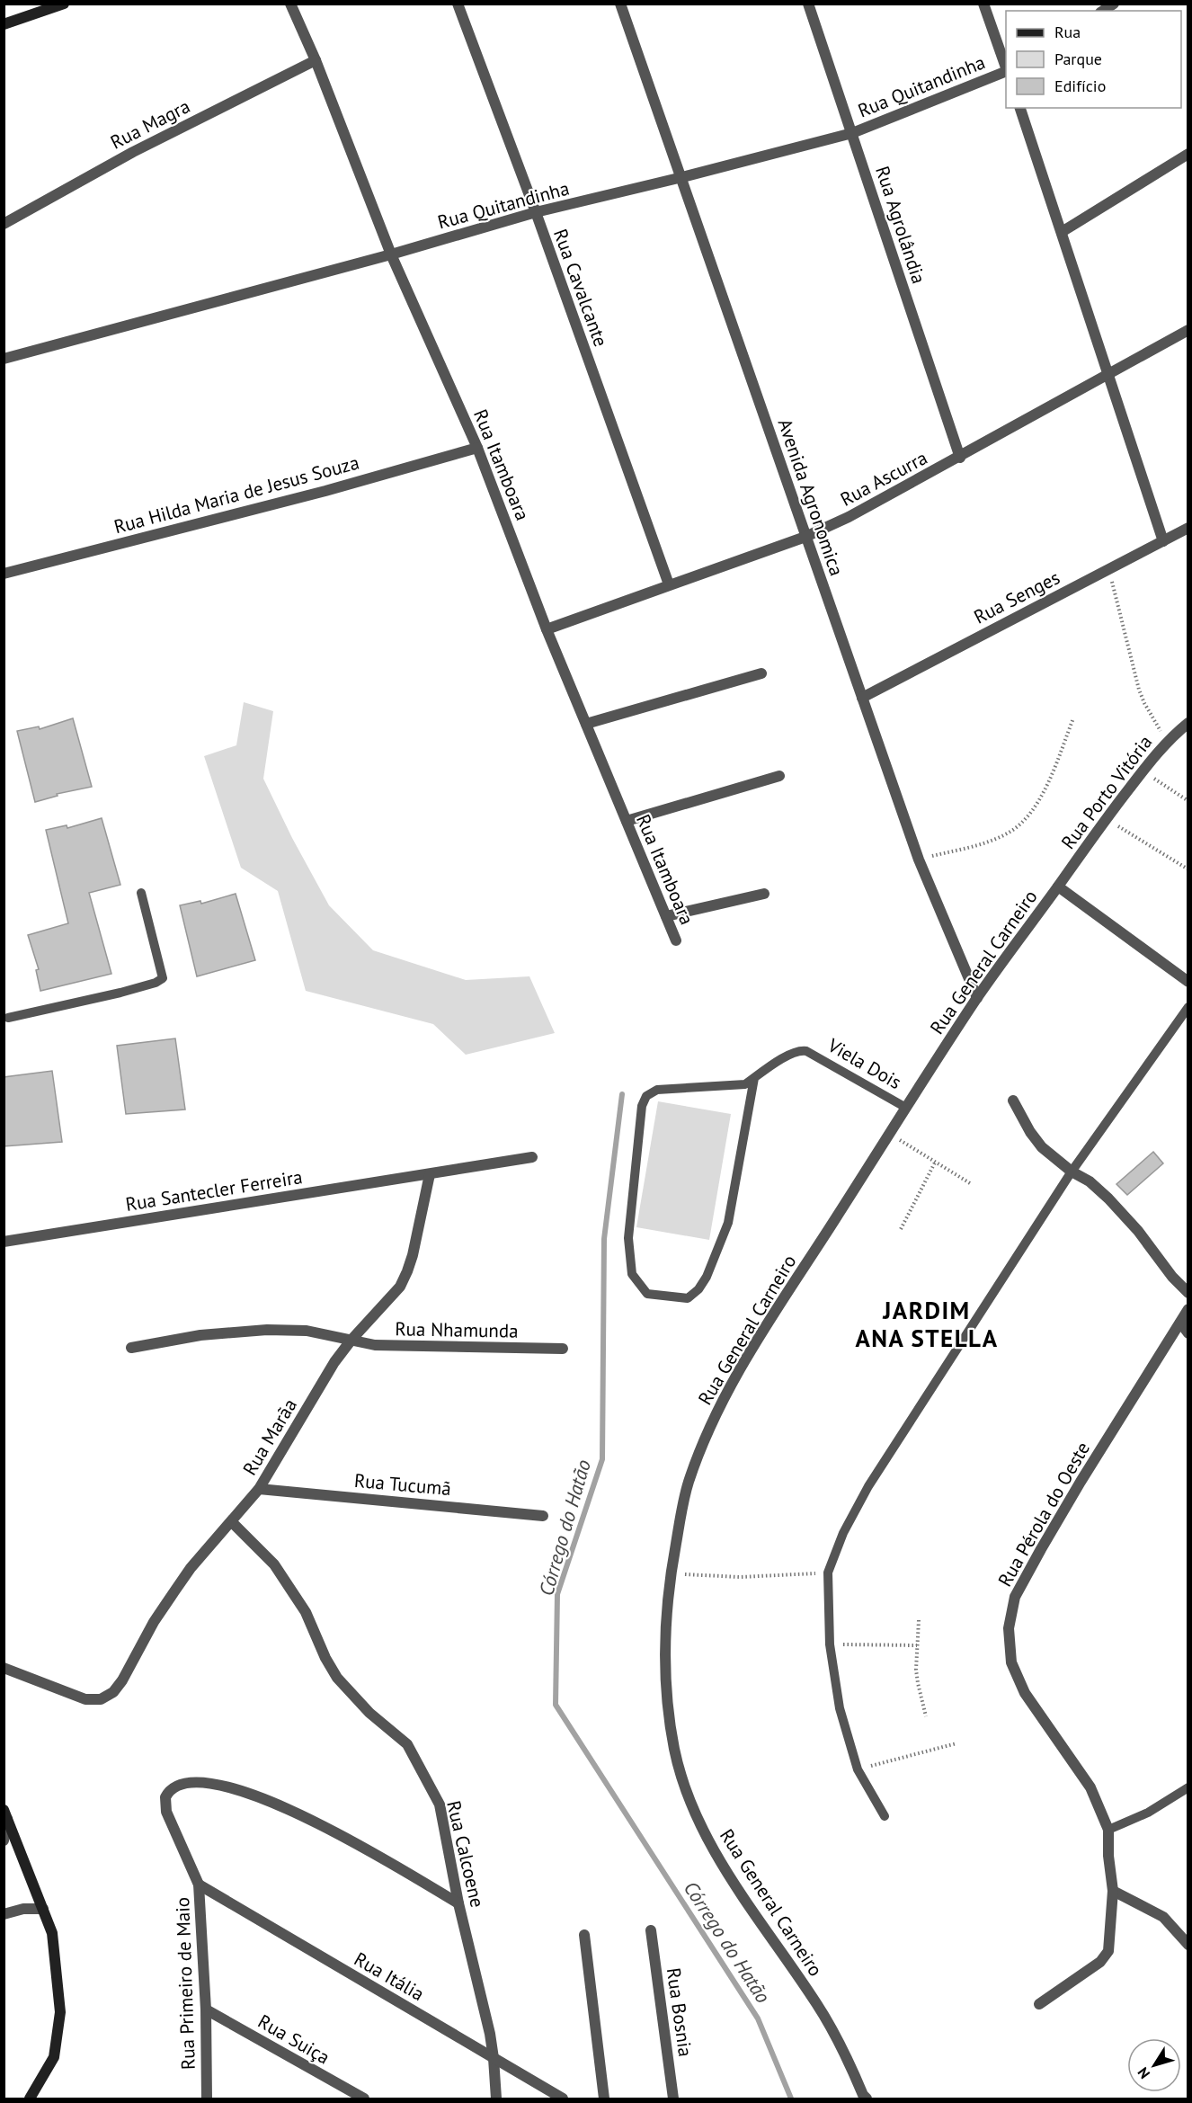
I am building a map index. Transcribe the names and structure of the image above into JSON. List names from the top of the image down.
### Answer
{
  "streets": {
    "street": [
      "Rua Quitandinha",
      "Rua Magra",
      "Rua Agrolândia",
      "Rua Cavalcante",
      "Rua Itamboara",
      "Rua Ascurra",
      "Rua Hilda Maria de Jesus Souza",
      "Avenida Agronomica",
      "Rua Senges",
      "Rua Porto Vitória",
      "Rua General Carneiro",
      "Rua Santecler Ferreira",
      "Rua Nhamunda",
      "Rua Marãa",
      "Rua Tucumã",
      "Rua Pérola do Oeste",
      "Rua Calcoene",
      "Rua Itália",
      "Rua Primeiro de Maio",
      "Rua Bosnia",
      "Rua Suiça"
    ],
    "lane": ["Viela Dois"]
  },
  "crossings": [
    ["Rua Quitandinha", "Rua Agrolândia"],
    ["Rua Quitandinha", "Rua Cavalcante"],
    ["Rua Quitandinha", "Rua Itamboara"],
    ["Rua Quitandinha", "Avenida Agronomica"],
    ["Rua Magra", "Rua Itamboara"],
    ["Rua Agrolândia", "Rua Ascurra"],
    ["Rua Cavalcante", "Rua Ascurra"],
    ["Rua Itamboara", "Rua Ascurra"],
    ["Rua Itamboara", "Rua Hilda Maria de Jesus Souza"],
    ["Rua Ascurra", "Avenida Agronomica"],
    ["Avenida Agronomica", "Rua Senges"],
    ["Avenida Agronomica", "Rua General Carneiro"],
    ["Rua Porto Vitória", "Rua General Carneiro"],
    ["Rua General Carneiro", "Viela Dois"],
    ["Rua Santecler Ferreira", "Rua Marãa"],
    ["Rua Nhamunda", "Rua Marãa"],
    ["Rua Marãa", "Rua Tucumã"],
    ["Rua Marãa", "Rua Calcoene"],
    ["Rua Calcoene", "Rua Itália"],
    ["Rua Calcoene", "Rua Primeiro de Maio"],
    ["Rua Itália", "Rua Primeiro de Maio"],
    ["Rua Primeiro de Maio", "Rua Suiça"]
  ],
  "districts": ["JARDIM ANA STELLA"],
  "water": ["Córrego do Hatão"],
  "legend": ["Rua", "Parque", "Edifício"],
  "north": "bottom left"
}
